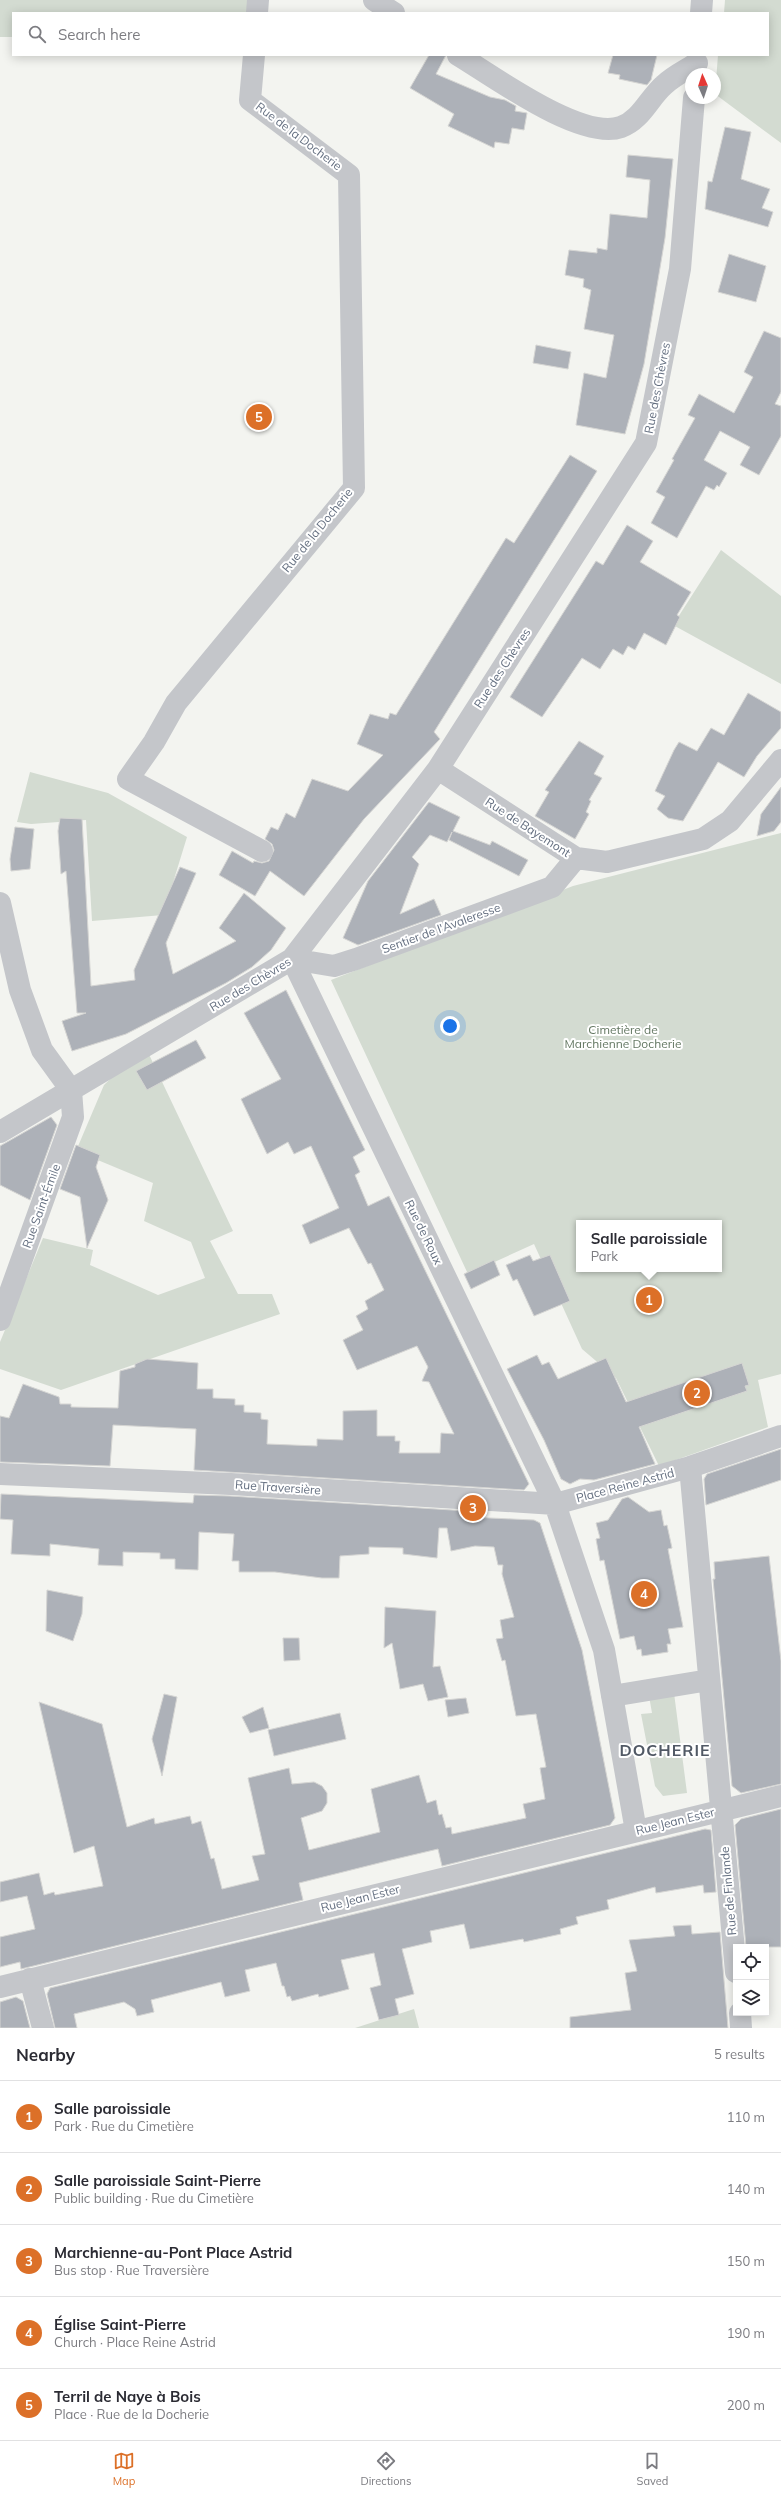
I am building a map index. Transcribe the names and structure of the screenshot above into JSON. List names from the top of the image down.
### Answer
{
  "streets": {
    "street": [
      "Rue de la Docherie",
      "Rue des Chèvres",
      "Rue de Bayemont",
      "Sentier de l'Avaleresse",
      "Rue Saint-Émile",
      "Rue de Roux",
      "Place Reine Astrid",
      "Rue Traversière",
      "Rue Jean Ester",
      "Rue de Finlande"
    ]
  },
  "crossings": [
    ["Rue des Chèvres", "Rue de Bayemont"],
    ["Rue des Chèvres", "Sentier de l'Avaleresse"],
    ["Rue des Chèvres", "Rue Saint-Émile"],
    ["Rue des Chèvres", "Rue de Roux"],
    ["Rue de Bayemont", "Sentier de l'Avaleresse"],
    ["Sentier de l'Avaleresse", "Rue de Roux"],
    ["Rue de Roux", "Place Reine Astrid"],
    ["Rue de Roux", "Rue Traversière"],
    ["Place Reine Astrid", "Rue Traversière"],
    ["Place Reine Astrid", "Rue Jean Ester"],
    ["Place Reine Astrid", "Rue de Finlande"],
    ["Rue Jean Ester", "Rue de Finlande"]
  ],
  "districts": ["DOCHERIE"],
  "parks": ["Cimetière de Marchienne Docherie"],
  "north": "top",
  "page": {
    "search": "Search here",
    "pins": [
      "5",
      "1",
      "2",
      "3",
      "4"
    ],
    "popup": ["Salle paroissiale", "Park"],
    "heading": ["Nearby", "5 results"],
    "list": [
      {
        "mark": "1",
        "name": "Salle paroissiale",
        "note": "Park · Rue du Cimetière",
        "value": "110 m"
      },
      {
        "mark": "2",
        "name": "Salle paroissiale Saint-Pierre",
        "note": "Public building · Rue du Cimetière",
        "value": "140 m"
      },
      {
        "mark": "3",
        "name": "Marchienne-au-Pont Place Astrid",
        "note": "Bus stop · Rue Traversière",
        "value": "150 m"
      },
      {
        "mark": "4",
        "name": "Église Saint-Pierre",
        "note": "Church · Place Reine Astrid",
        "value": "190 m"
      },
      {
        "mark": "5",
        "name": "Terril de Naye à Bois",
        "note": "Place · Rue de la Docherie",
        "value": "200 m"
      }
    ],
    "nav": ["Map", "Directions", "Saved"]
  }
}
